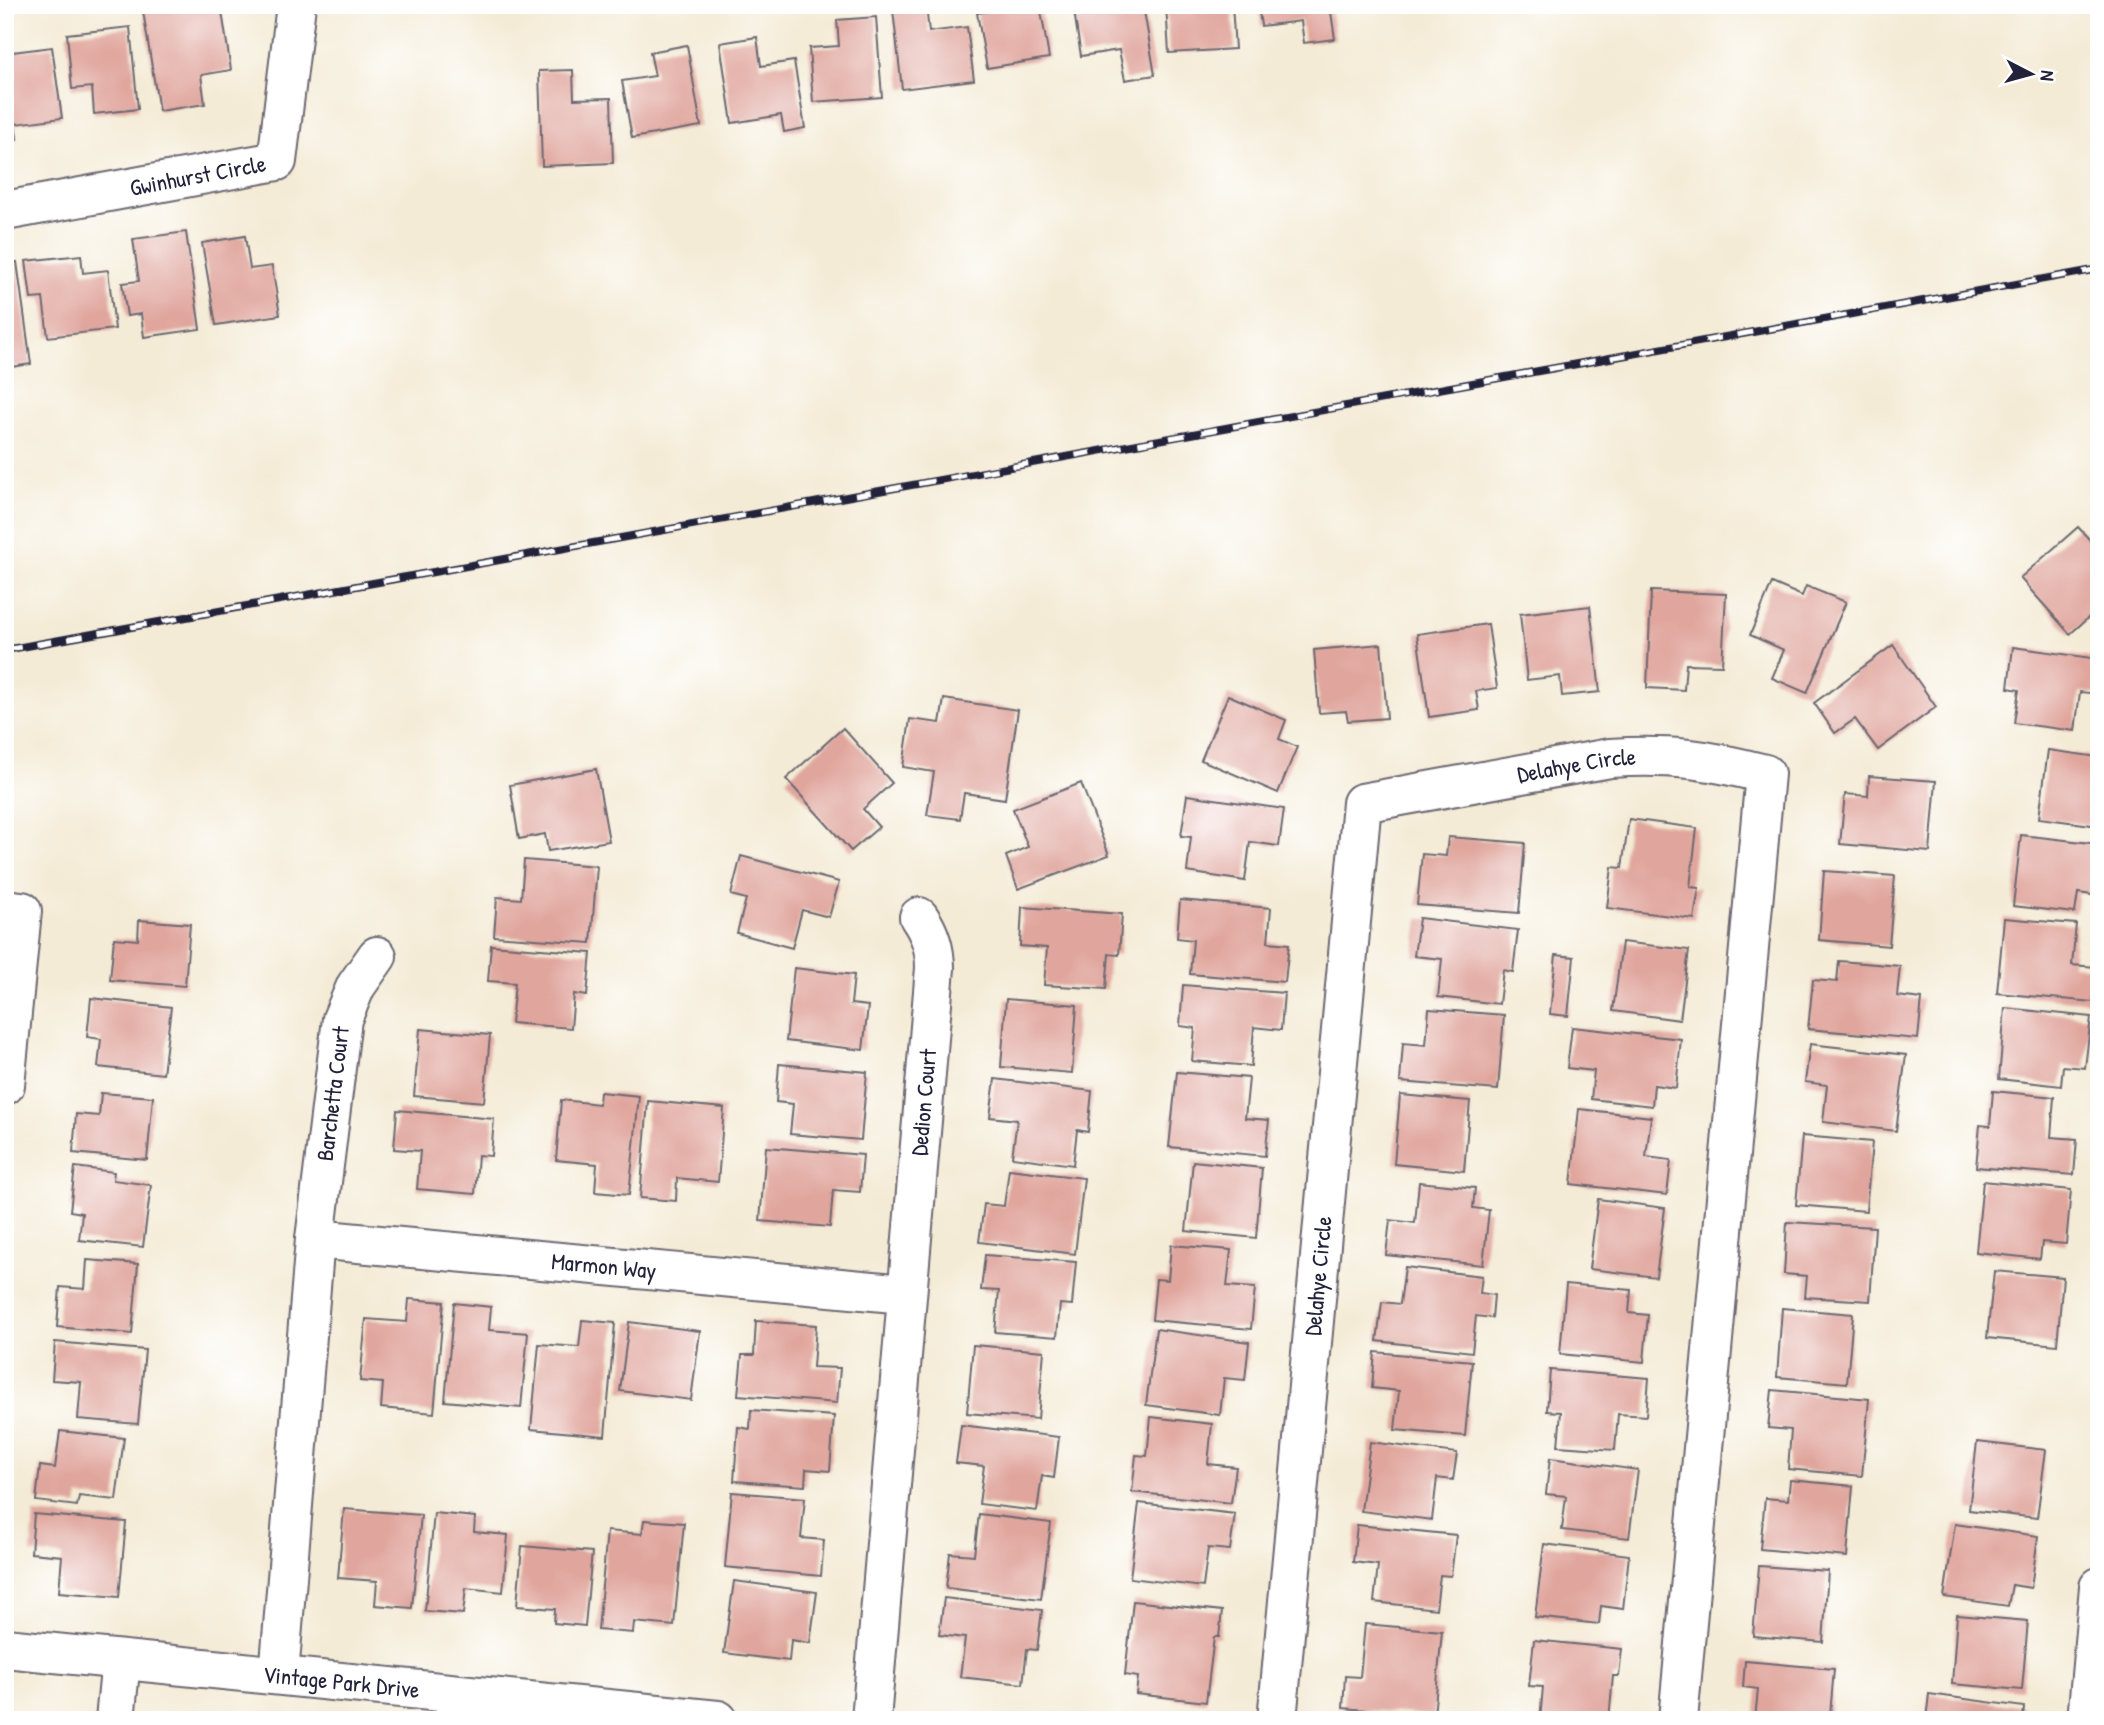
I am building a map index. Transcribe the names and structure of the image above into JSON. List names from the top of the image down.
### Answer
{
  "streets": {
    "street": [
      "Gwinhurst Circle",
      "Delahye Circle",
      "Barchetta Court",
      "Dedion Court",
      "Marmon Way",
      "Vintage Park Drive"
    ]
  },
  "crossings": [
    ["Barchetta Court", "Marmon Way"],
    ["Dedion Court", "Marmon Way"]
  ],
  "north": "right"
}
